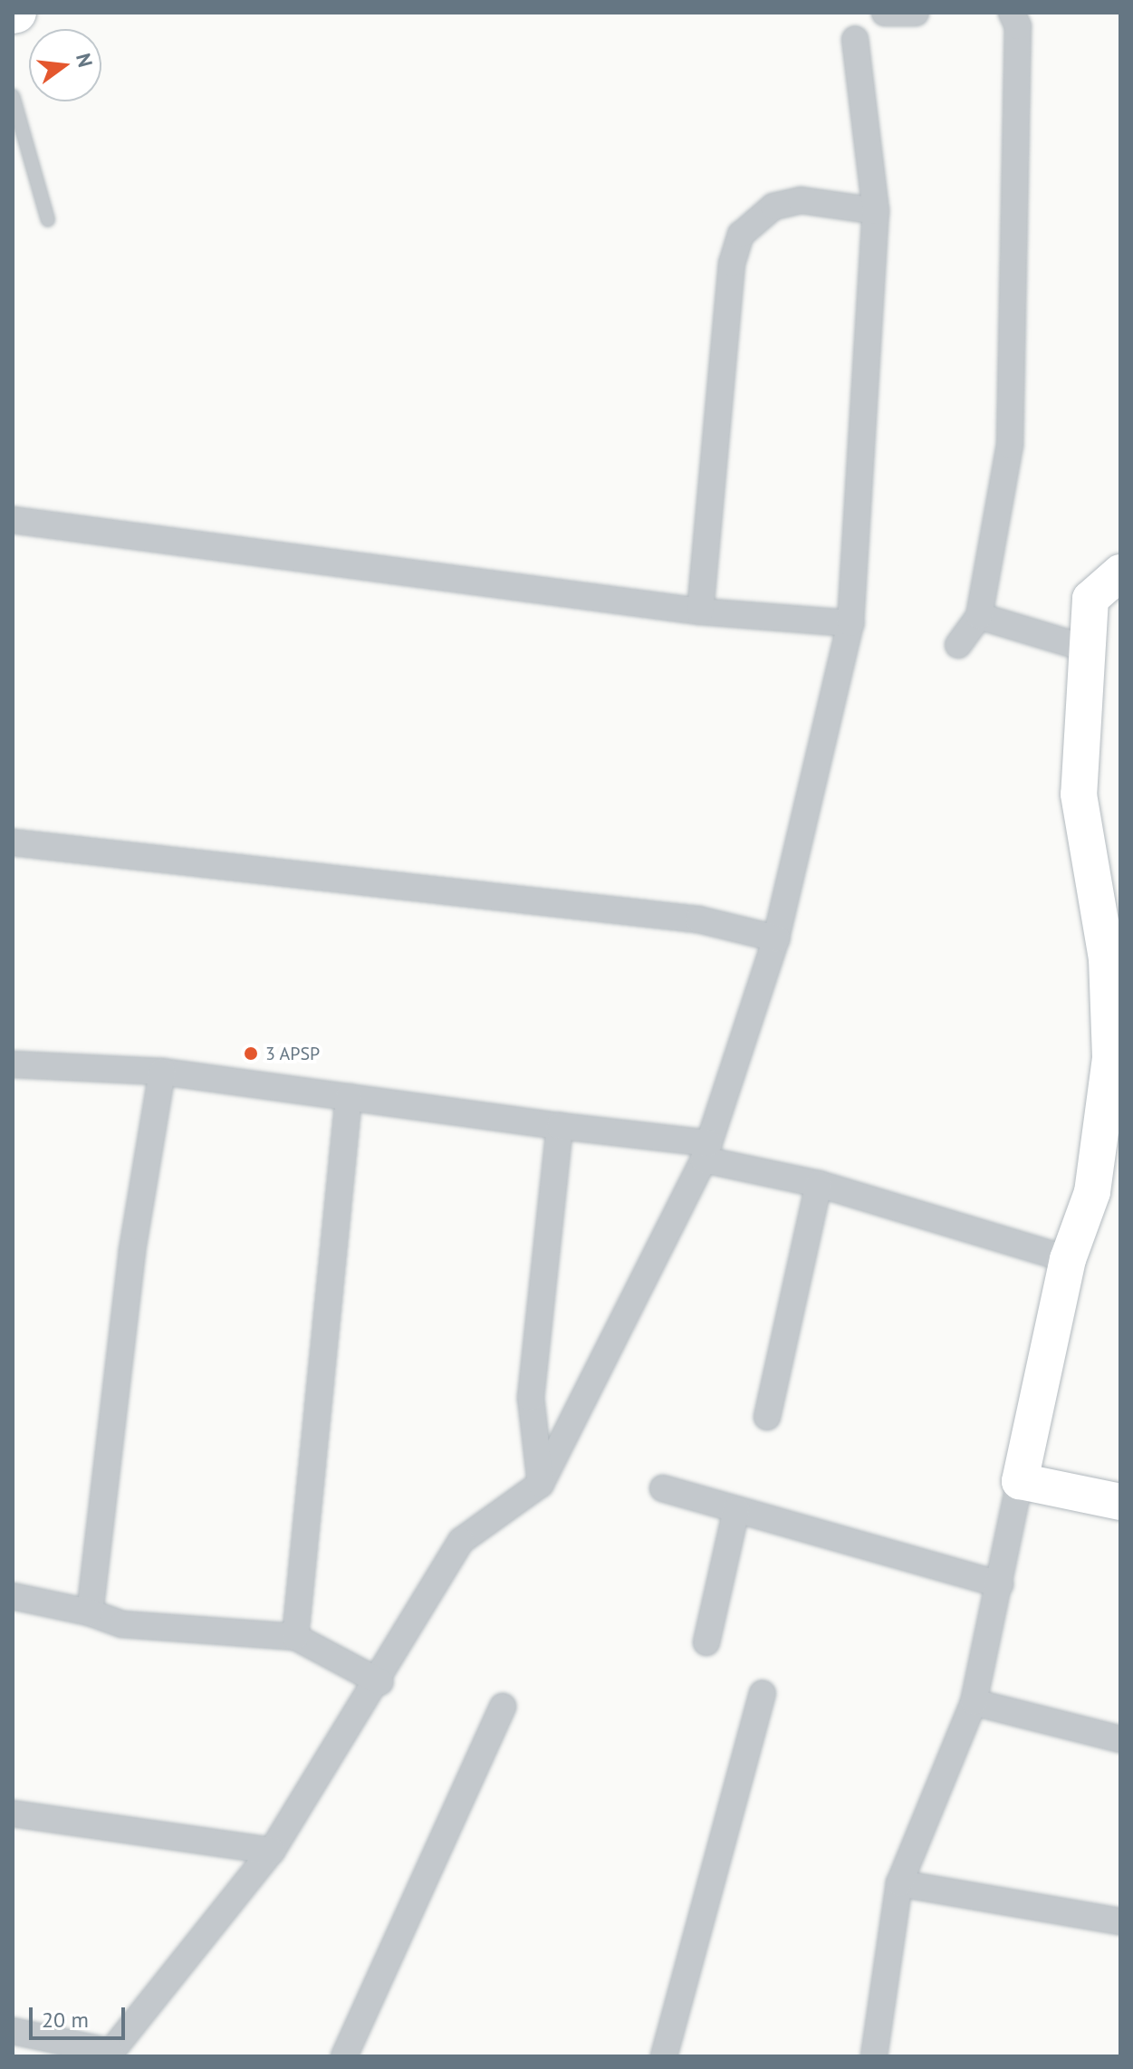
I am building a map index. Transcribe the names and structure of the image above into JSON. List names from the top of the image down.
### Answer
{
  "places": ["3 APSP"],
  "scale_bar": "20 m",
  "north": "right"
}
